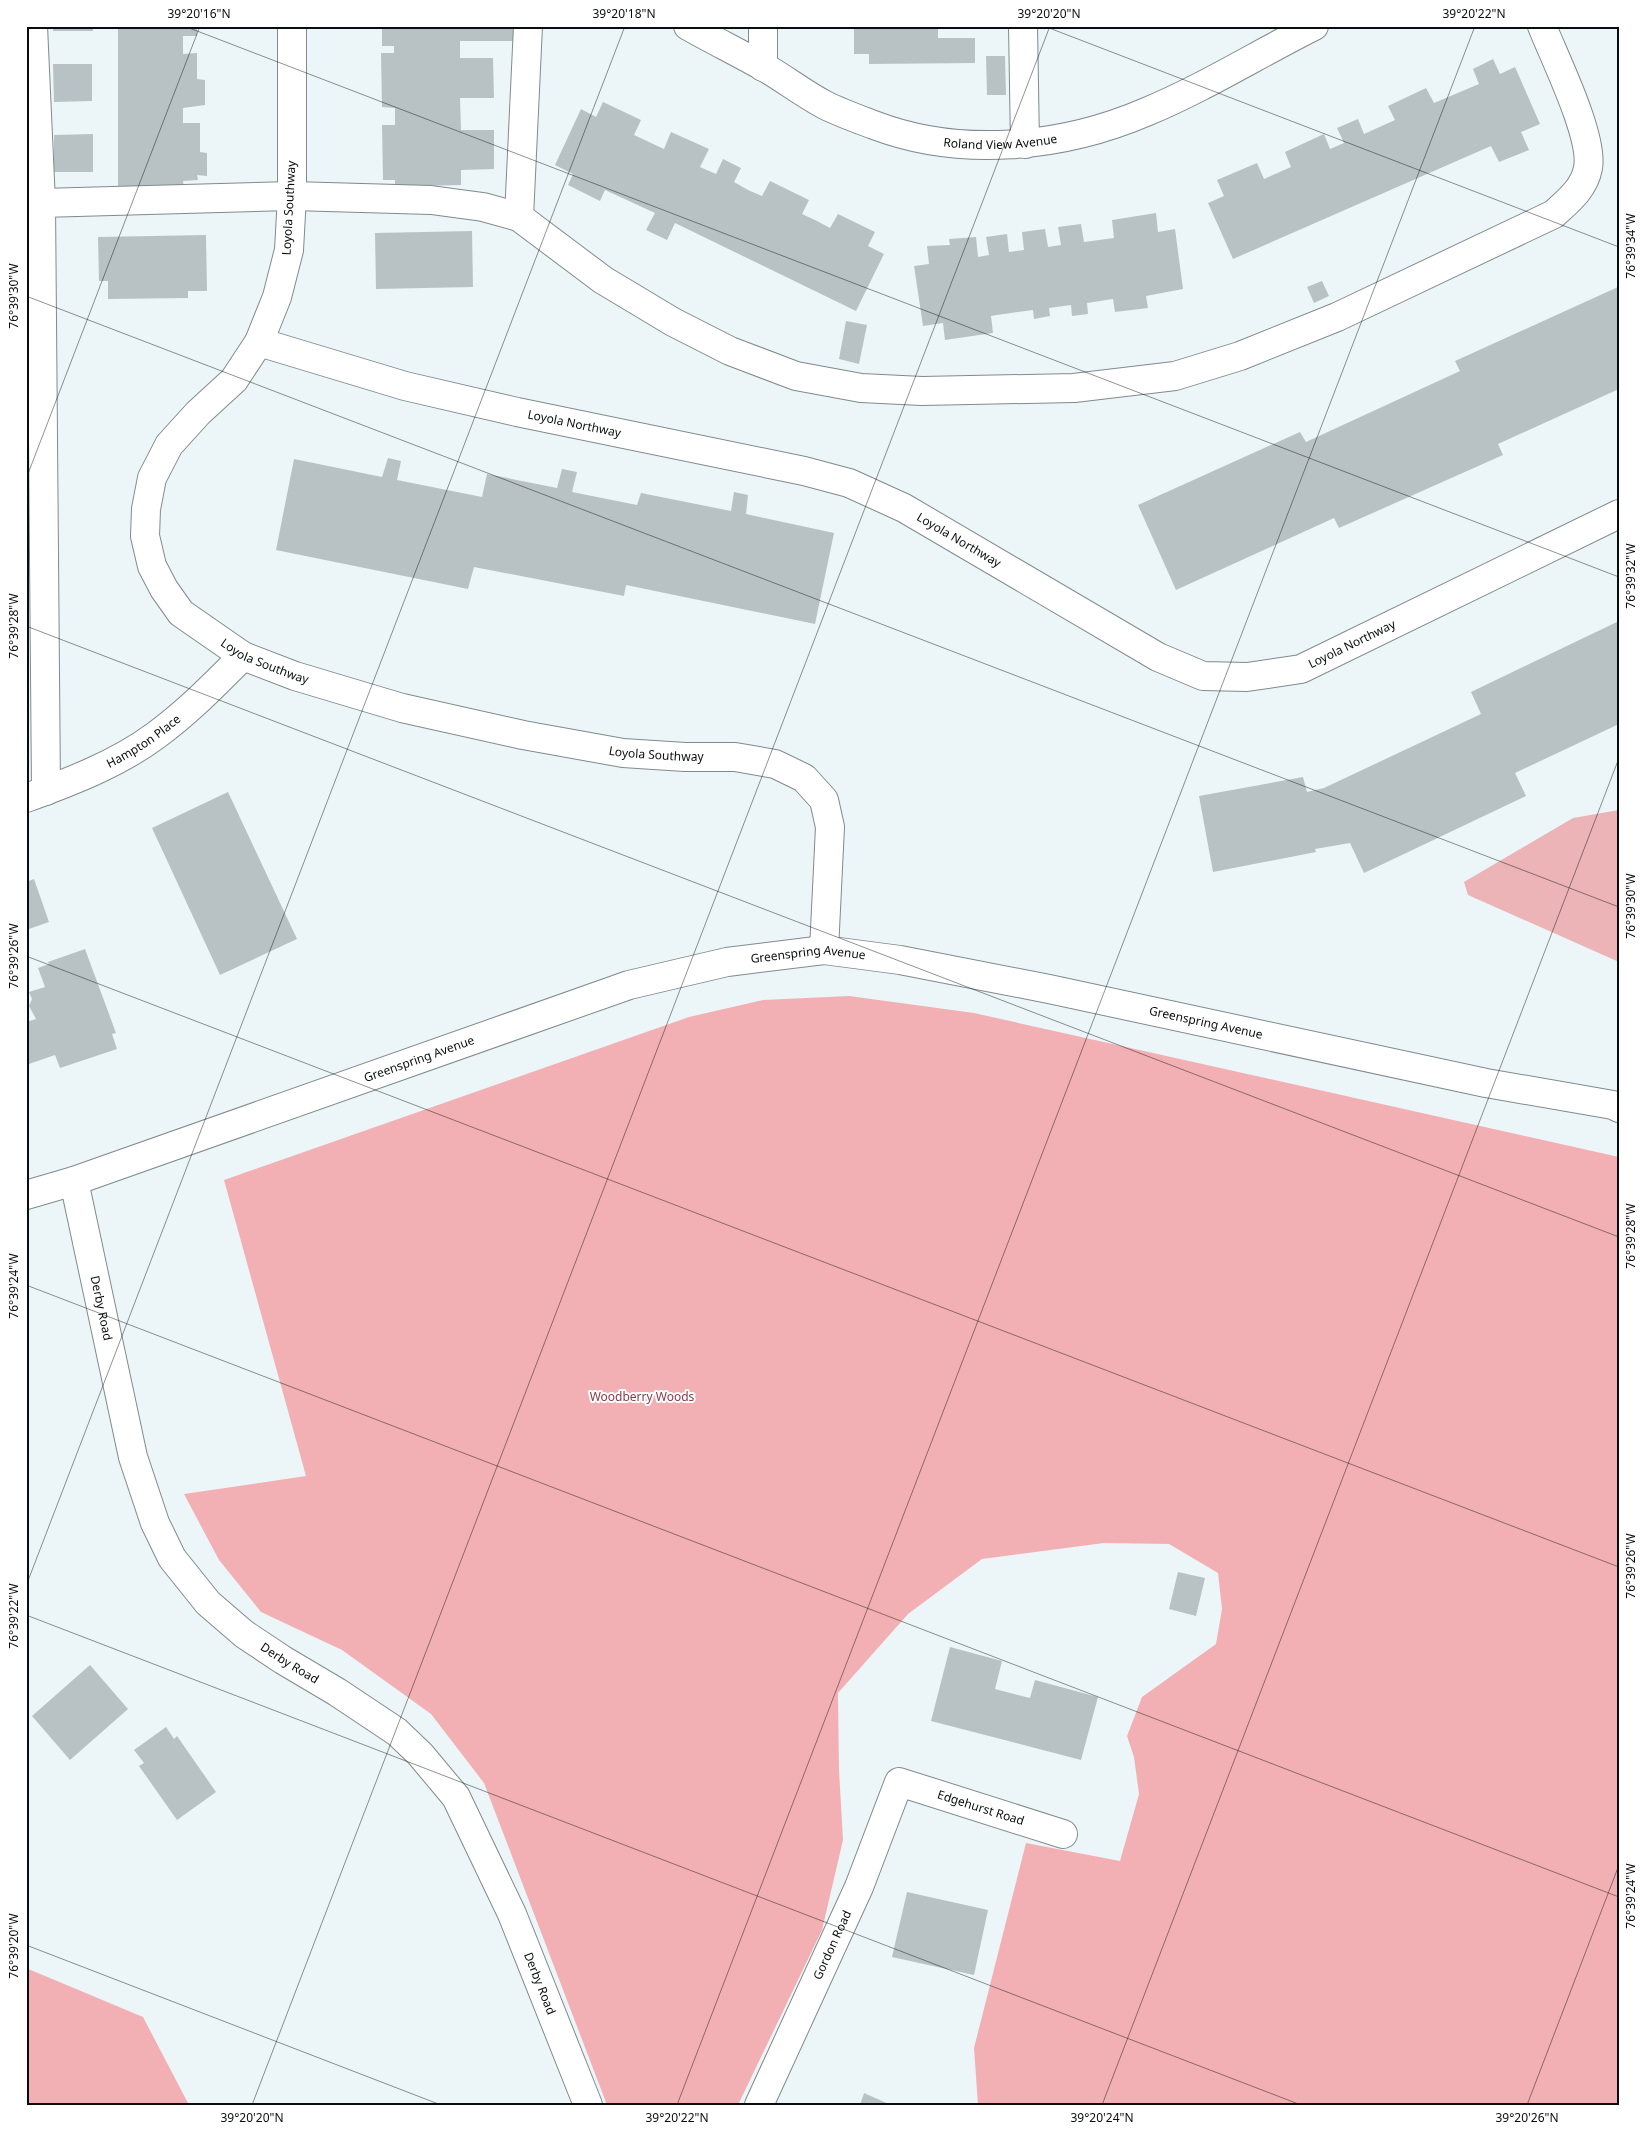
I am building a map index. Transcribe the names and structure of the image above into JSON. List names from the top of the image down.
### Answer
{
  "streets": {
    "street": [
      "Roland View Avenue",
      "Loyola Southway",
      "Loyola Northway",
      "Hampton Place",
      "Greenspring Avenue",
      "Derby Road",
      "Edgehurst Road",
      "Gordon Road"
    ]
  },
  "crossings": [
    ["Loyola Southway", "Loyola Northway"],
    ["Loyola Southway", "Hampton Place"],
    ["Loyola Southway", "Greenspring Avenue"],
    ["Greenspring Avenue", "Derby Road"],
    ["Edgehurst Road", "Gordon Road"]
  ],
  "parks": ["Woodberry Woods"],
  "coordinates": [
    "39°20'16\"N",
    "39°20'18\"N",
    "39°20'20\"N",
    "39°20'22\"N",
    "76°39'34\"W",
    "76°39'30\"W",
    "76°39'32\"W",
    "76°39'28\"W",
    "76°39'26\"W",
    "76°39'24\"W",
    "76°39'22\"W",
    "76°39'20\"W",
    "39°20'24\"N",
    "39°20'26\"N"
  ]
}
